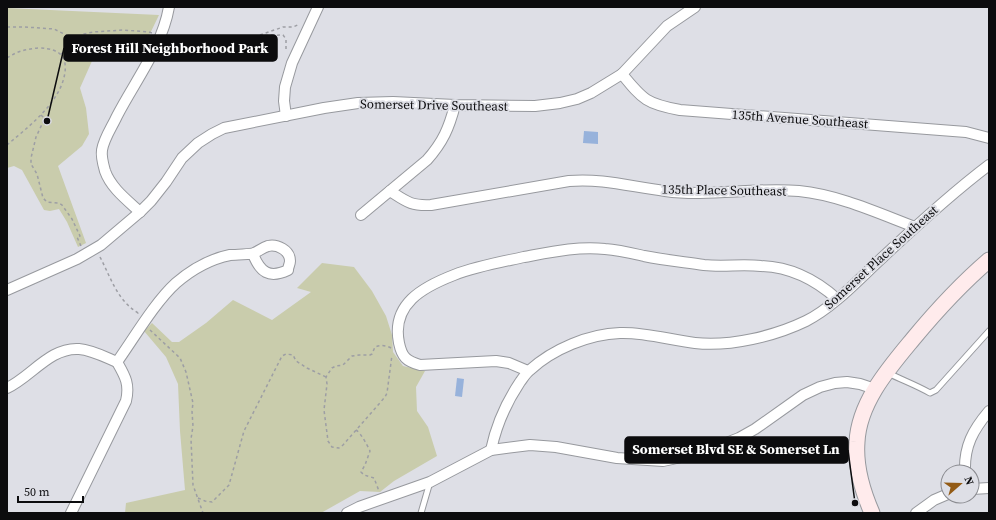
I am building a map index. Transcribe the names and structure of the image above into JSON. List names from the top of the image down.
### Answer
{
  "streets": {
    "street": [
      "Somerset Drive Southeast",
      "135th Avenue Southeast",
      "135th Place Southeast",
      "Somerset Place Southeast"
    ]
  },
  "crossings": [
    ["Somerset Drive Southeast", "135th Avenue Southeast"],
    ["135th Place Southeast", "Somerset Place Southeast"]
  ],
  "places": ["Forest Hill Neighborhood Park", "Somerset Blvd SE & Somerset Ln"],
  "scale_bar": "50 m",
  "north": "right"
}
